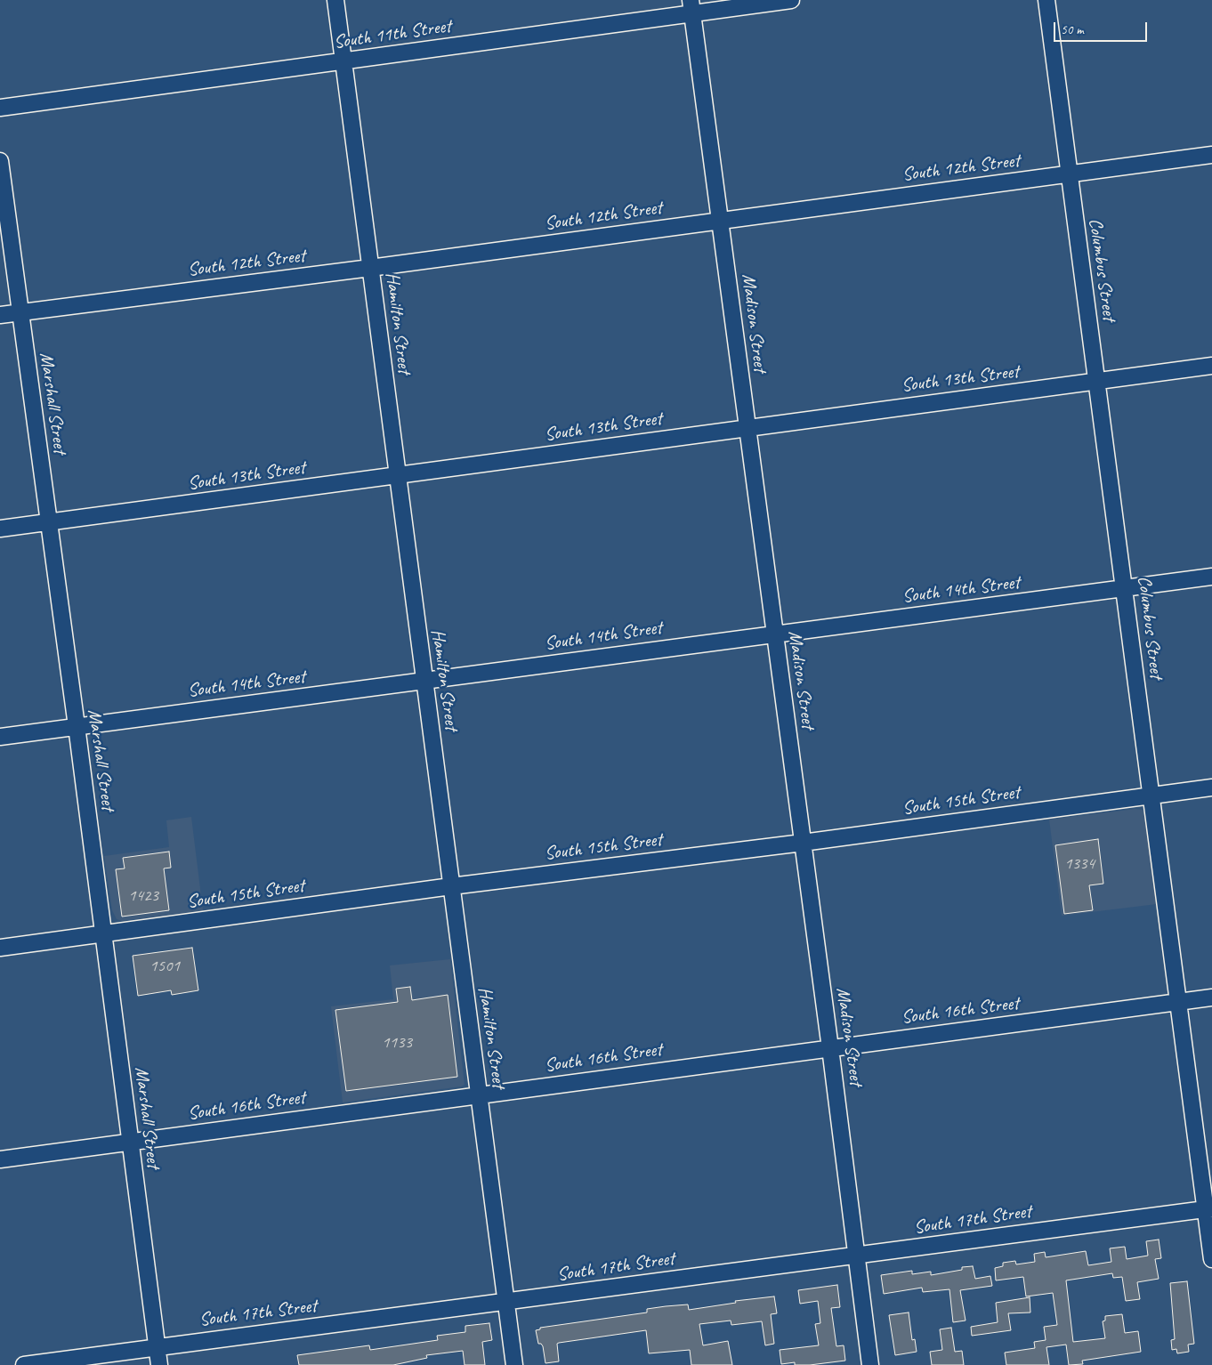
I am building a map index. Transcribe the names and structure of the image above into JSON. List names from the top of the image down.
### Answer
{
  "streets": {
    "street": [
      "South 11th Street",
      "South 12th Street",
      "Columbus Street",
      "Hamilton Street",
      "Madison Street",
      "South 13th Street",
      "Marshall Street",
      "South 14th Street",
      "South 15th Street",
      "South 16th Street",
      "South 17th Street"
    ]
  },
  "crossings": [
    ["South 11th Street", "Hamilton Street"],
    ["South 11th Street", "Madison Street"],
    ["South 12th Street", "Columbus Street"],
    ["South 12th Street", "Hamilton Street"],
    ["South 12th Street", "Madison Street"],
    ["South 12th Street", "Marshall Street"],
    ["Columbus Street", "South 13th Street"],
    ["Columbus Street", "South 14th Street"],
    ["Columbus Street", "South 15th Street"],
    ["Columbus Street", "South 16th Street"],
    ["Columbus Street", "South 17th Street"],
    ["Hamilton Street", "South 13th Street"],
    ["Hamilton Street", "South 14th Street"],
    ["Hamilton Street", "South 15th Street"],
    ["Hamilton Street", "South 16th Street"],
    ["Hamilton Street", "South 17th Street"],
    ["Madison Street", "South 13th Street"],
    ["Madison Street", "South 14th Street"],
    ["Madison Street", "South 15th Street"],
    ["Madison Street", "South 16th Street"],
    ["Madison Street", "South 17th Street"],
    ["South 13th Street", "Marshall Street"],
    ["Marshall Street", "South 14th Street"],
    ["Marshall Street", "South 15th Street"],
    ["Marshall Street", "South 16th Street"],
    ["Marshall Street", "South 17th Street"]
  ],
  "house_numbers": [
    "1334",
    "1423",
    "1501",
    "1133"
  ],
  "scale_bar": "50 m"
}
